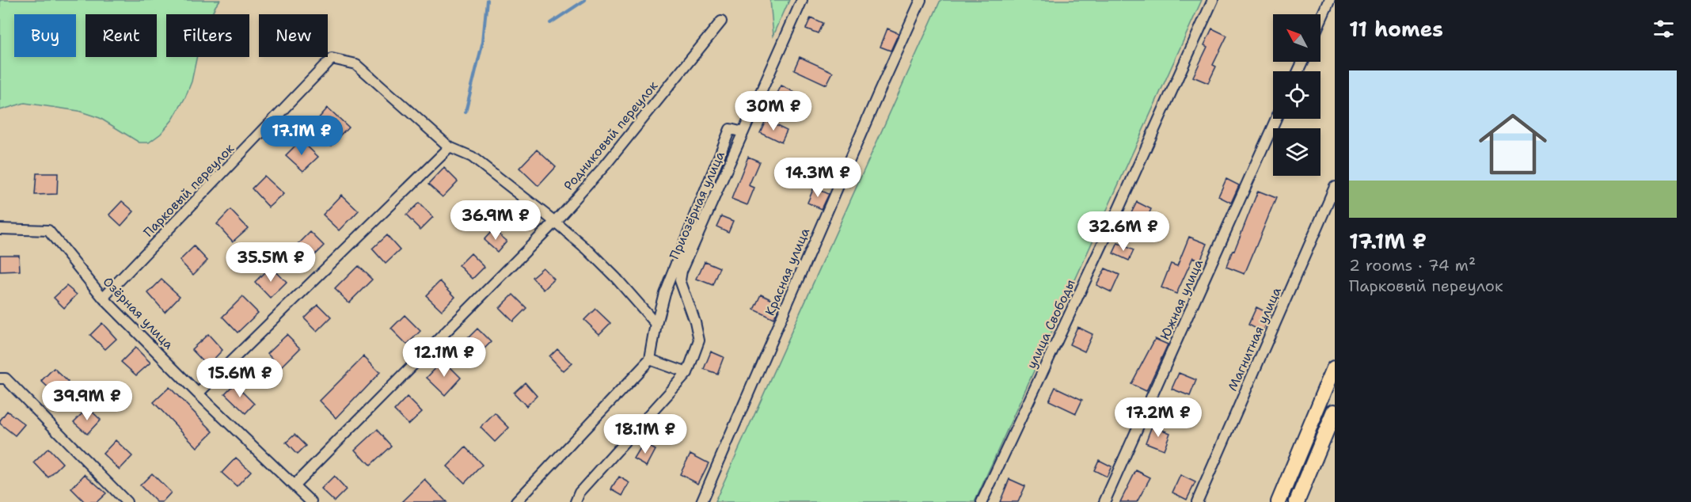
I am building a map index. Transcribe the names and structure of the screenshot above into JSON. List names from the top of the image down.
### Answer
{
  "streets": {
    "street": [
      "Родниковый переулок",
      "Парковый переулок",
      "Приозёрная улица",
      "Красная улица",
      "Южная улица",
      "Озёрная улица",
      "улица Свободы",
      "Магнитная улица"
    ]
  },
  "crossings": [
    ["Родниковый переулок", "Озёрная улица"],
    ["Парковый переулок", "Озёрная улица"]
  ],
  "north": "top left",
  "page": {
    "heading": "11 homes",
    "chip": [
      "Buy",
      "Rent",
      "Filters",
      "New"
    ],
    "list": [
      {
        "name": "17.1M ₽",
        "note": "2 rooms · 74 m² · Парковый переулок"
      }
    ],
    "price": [
      "30M ₽",
      "17.1M ₽",
      "14.3M ₽",
      "36.9M ₽",
      "32.6M ₽",
      "35.5M ₽",
      "12.1M ₽",
      "15.6M ₽",
      "39.9M ₽",
      "17.2M ₽",
      "18.1M ₽"
    ]
  }
}
